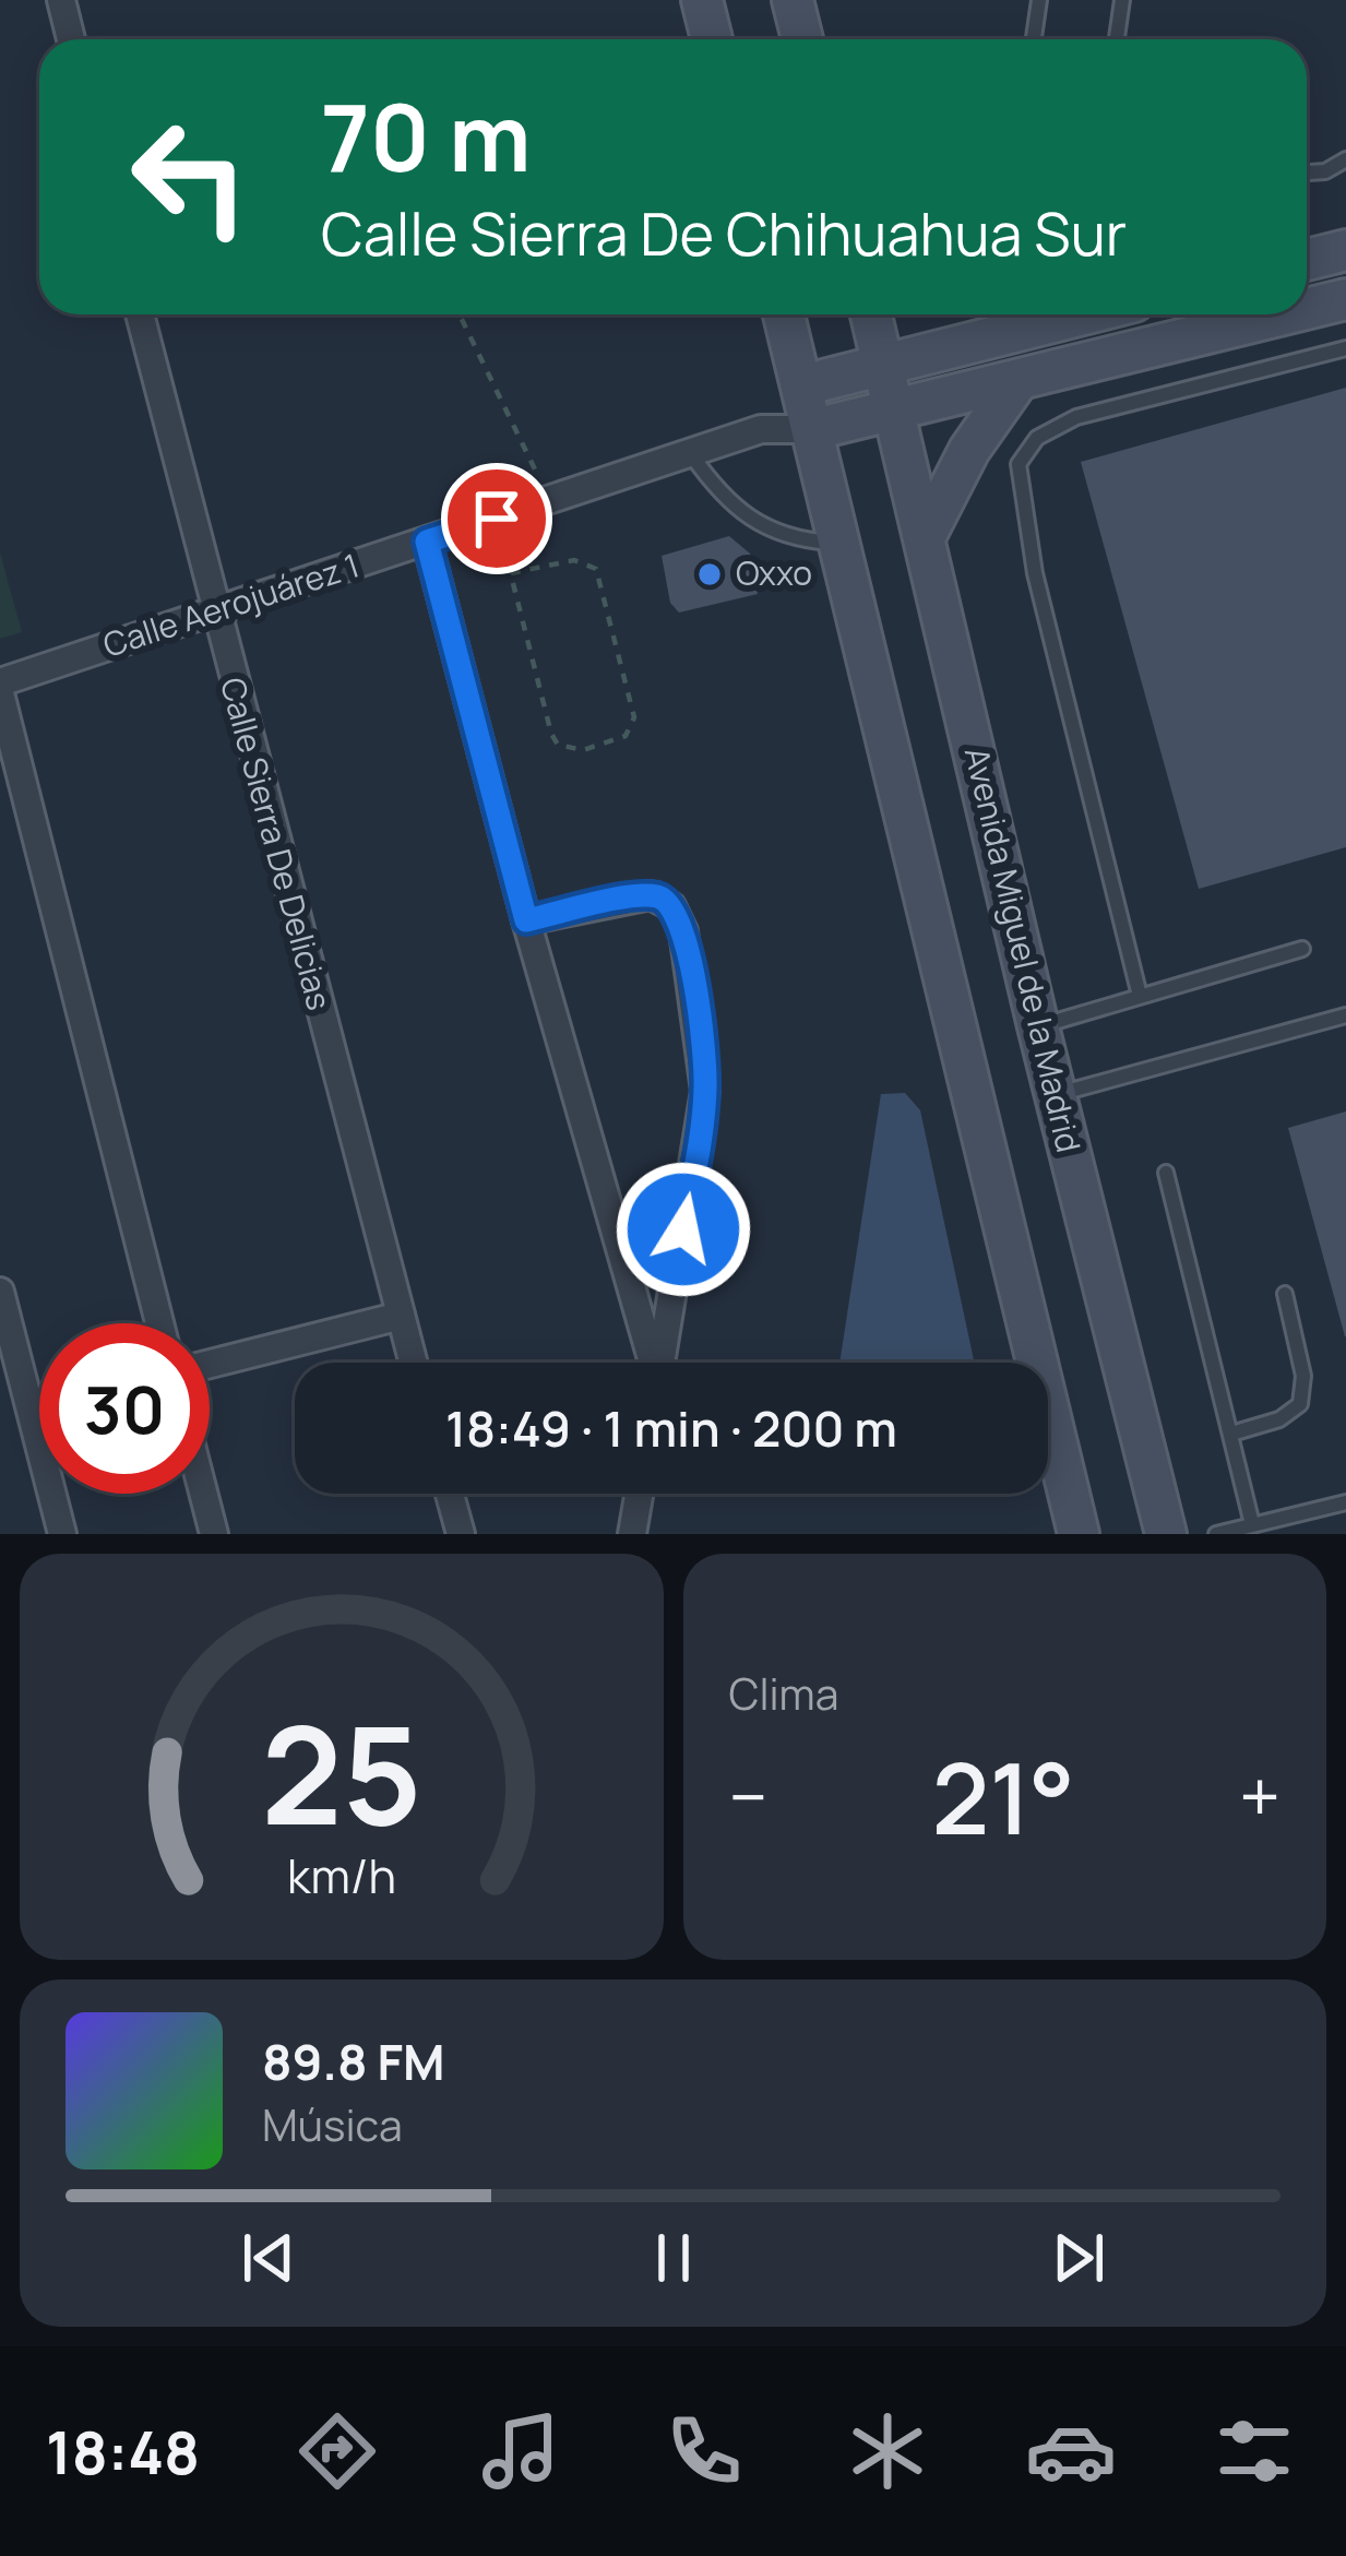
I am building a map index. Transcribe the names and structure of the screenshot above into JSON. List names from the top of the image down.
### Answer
{
  "streets": {
    "main road": ["Calle Aerojuárez 1", "Avenida Miguel de la Madrid"],
    "street": ["Calle Sierra De Delicias"]
  },
  "crossings": [
    ["Calle Aerojuárez 1", "Calle Sierra De Delicias"],
    ["Calle Aerojuárez 1", "Avenida Miguel de la Madrid"]
  ],
  "places": ["Oxxo"],
  "page": {
    "turn": ["70 m", "Calle Sierra De Chihuahua Sur"],
    "limit": "30",
    "trip": "18:49 · 1 min · 200 m",
    "tile": "Clima",
    "heat": ["−", "21°", "+"],
    "song": ["89.8 FM", "Música"],
    "tabs": "18:48",
    "gauge": ["25", "km/h"]
  }
}
